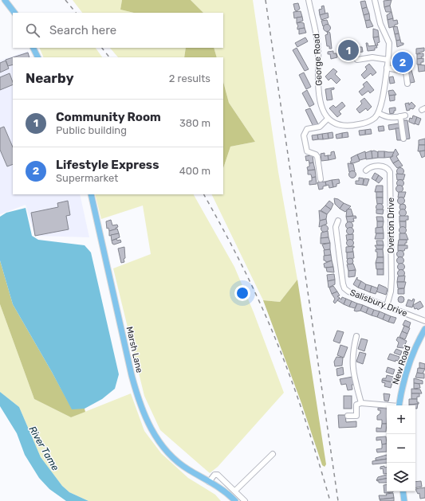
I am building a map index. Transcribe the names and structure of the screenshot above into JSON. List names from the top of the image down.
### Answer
{
  "streets": {
    "main road": ["Marsh Lane", "New Road"],
    "street": ["George Road", "Overton Drive", "Salisbury Drive"]
  },
  "crossings": [
    ["Overton Drive", "Salisbury Drive"]
  ],
  "water": ["River Tame"],
  "page": {
    "search": "Search here",
    "pins": ["1", "2"],
    "heading": ["Nearby", "2 results"],
    "list": [
      {
        "mark": "1",
        "name": "Community Room",
        "note": "Public building",
        "value": "380 m"
      },
      {
        "mark": "2",
        "name": "Lifestyle Express",
        "note": "Supermarket",
        "value": "400 m"
      }
    ],
    "map_buttons": ["+", "−"]
  }
}
